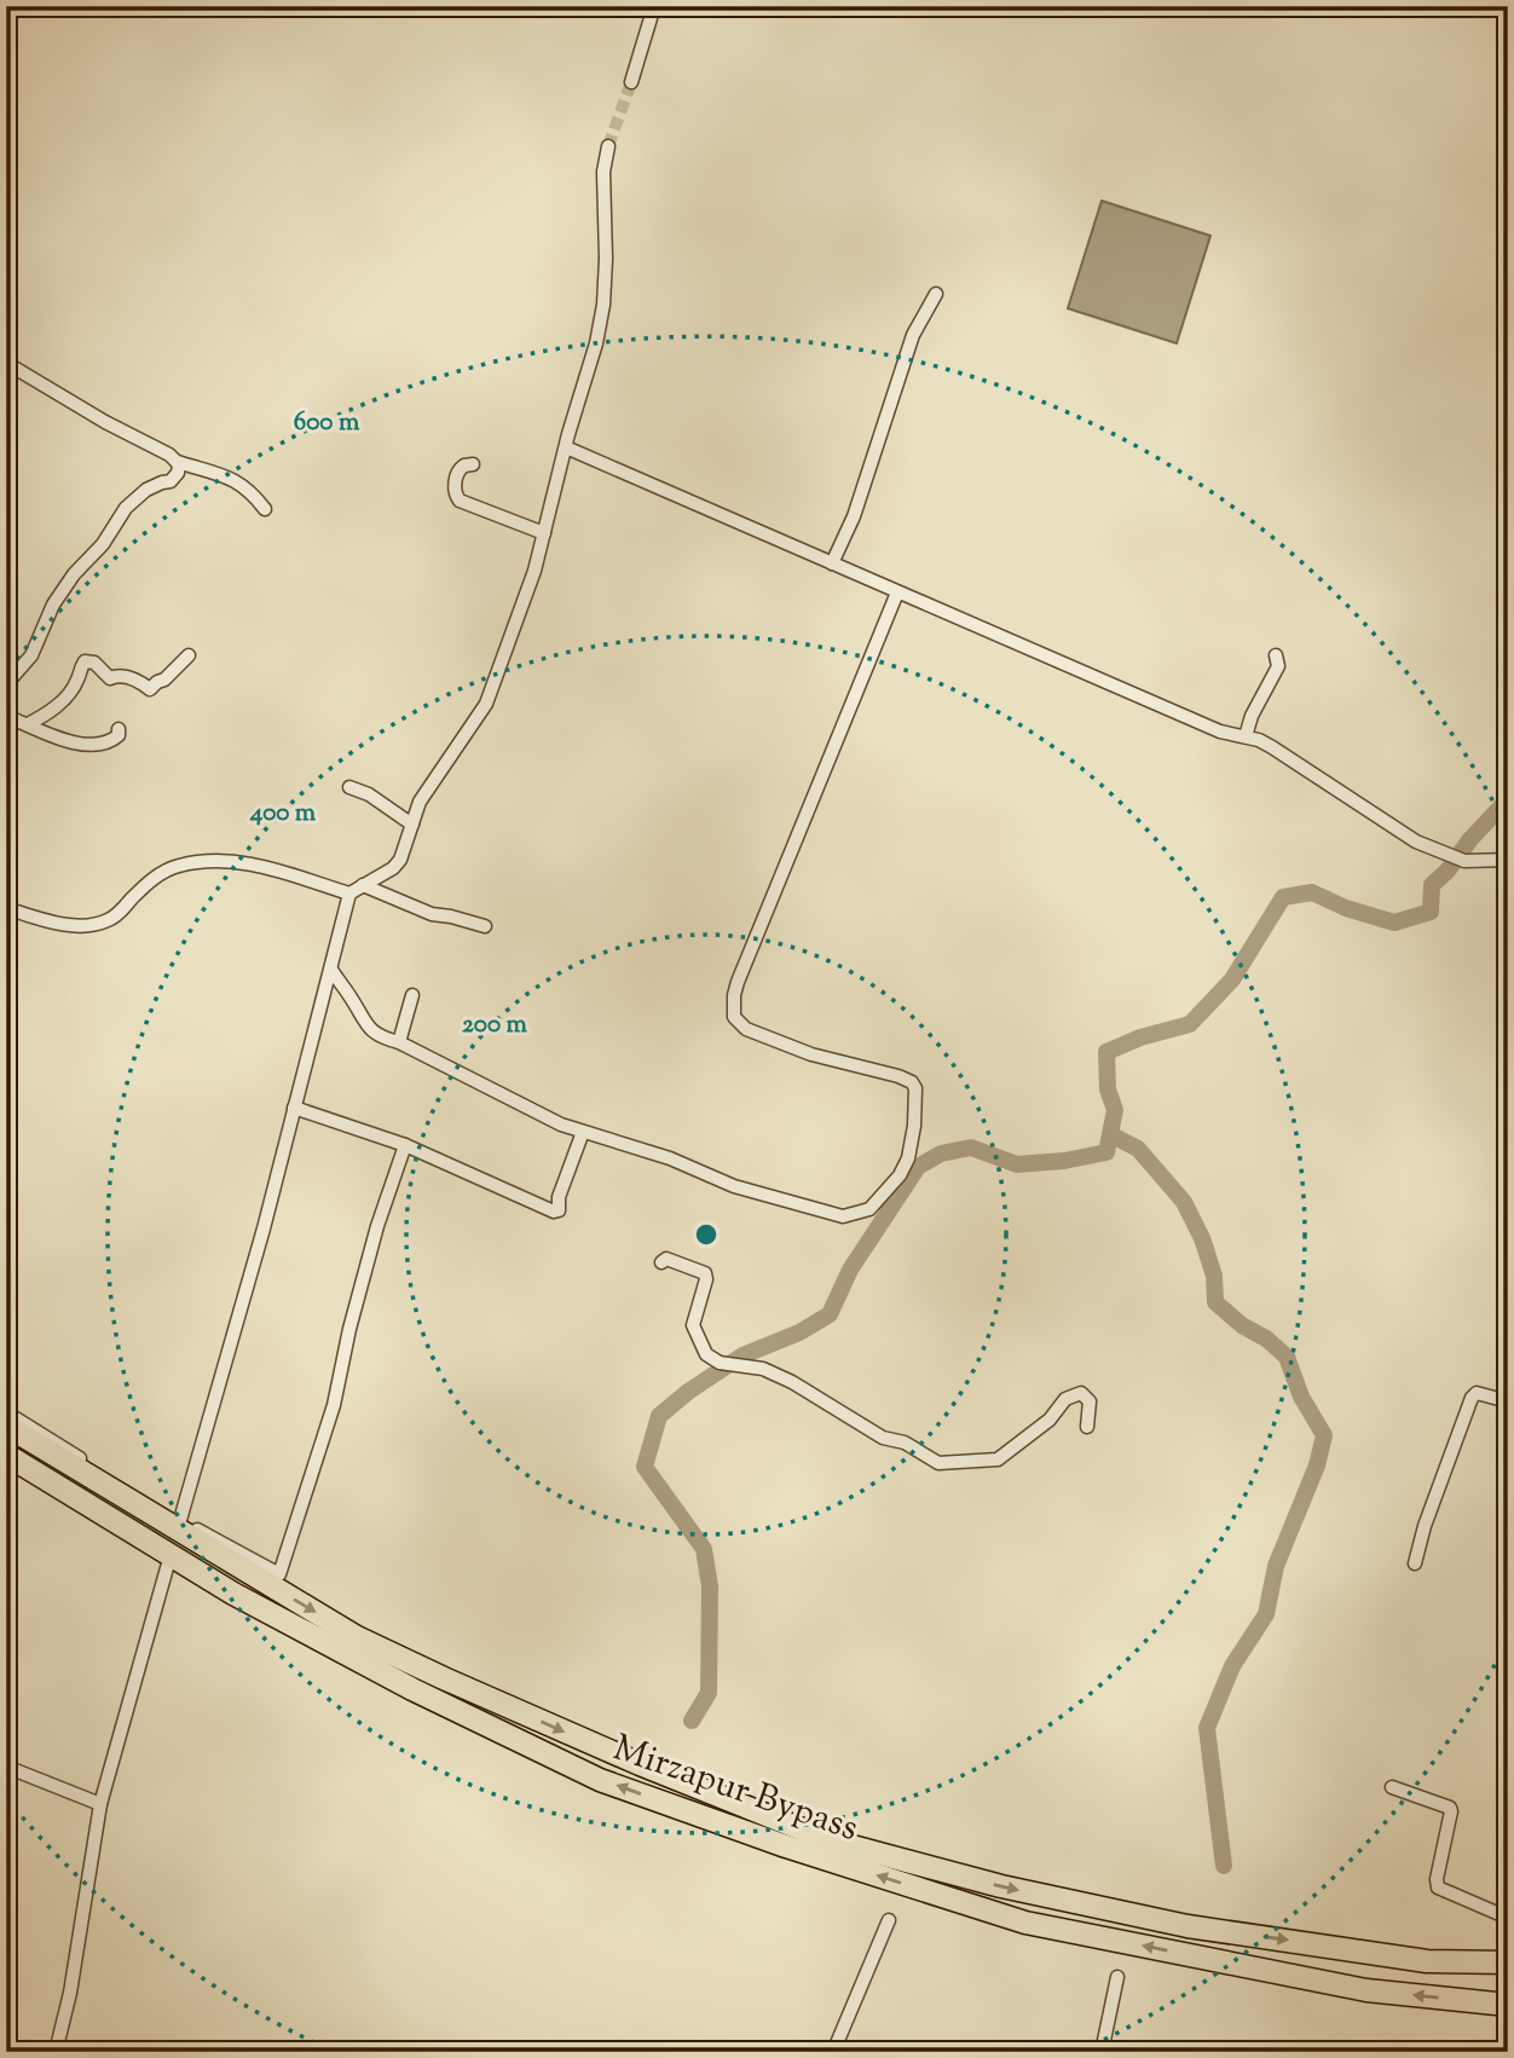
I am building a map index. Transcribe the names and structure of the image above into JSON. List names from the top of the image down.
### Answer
{
  "streets": {
    "highway": ["Mirzapur Bypass"]
  },
  "rings": ["600 m", "400 m", "200 m"]
}
